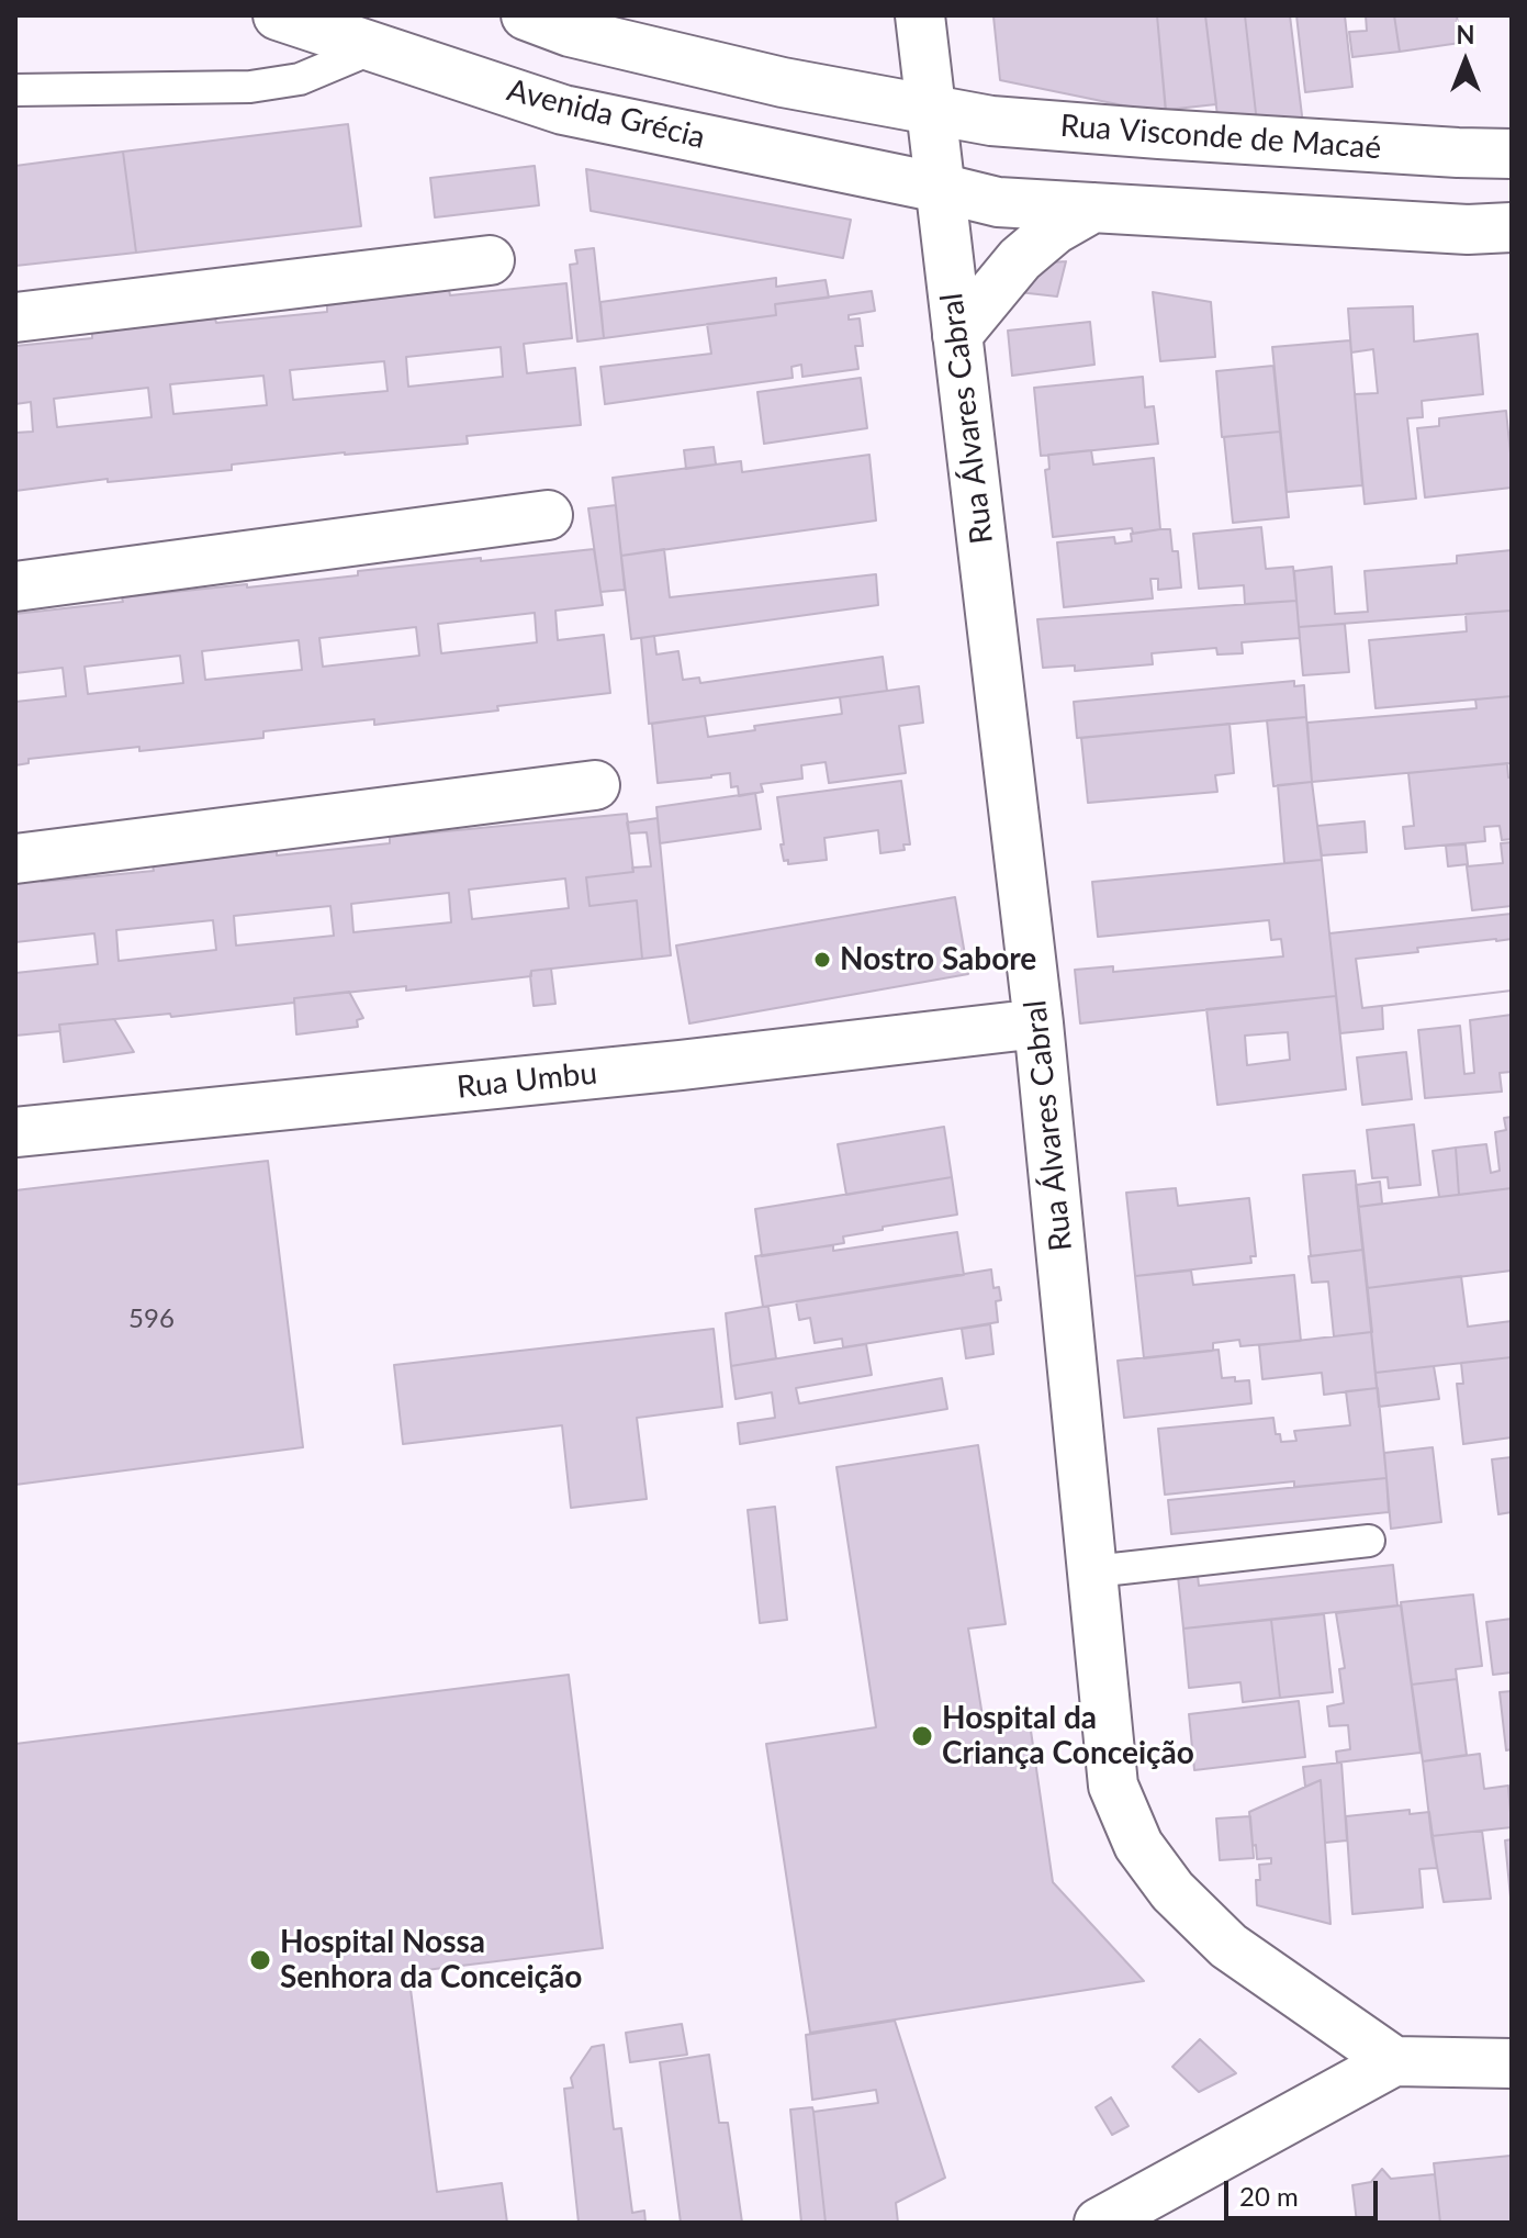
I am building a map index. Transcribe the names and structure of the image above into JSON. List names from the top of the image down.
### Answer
{
  "streets": {
    "street": [
      "Avenida Grécia",
      "Rua Visconde de Macaé",
      "Rua Álvares Cabral",
      "Rua Umbu"
    ]
  },
  "crossings": [
    ["Avenida Grécia", "Rua Álvares Cabral"],
    ["Rua Visconde de Macaé", "Rua Álvares Cabral"],
    ["Rua Álvares Cabral", "Rua Umbu"]
  ],
  "places": ["Nostro Sabore", "Hospital da Criança Conceição", "Hospital Nossa Senhora da Conceição"],
  "house_numbers": ["596"],
  "scale_bar": "20 m",
  "north": "top"
}
